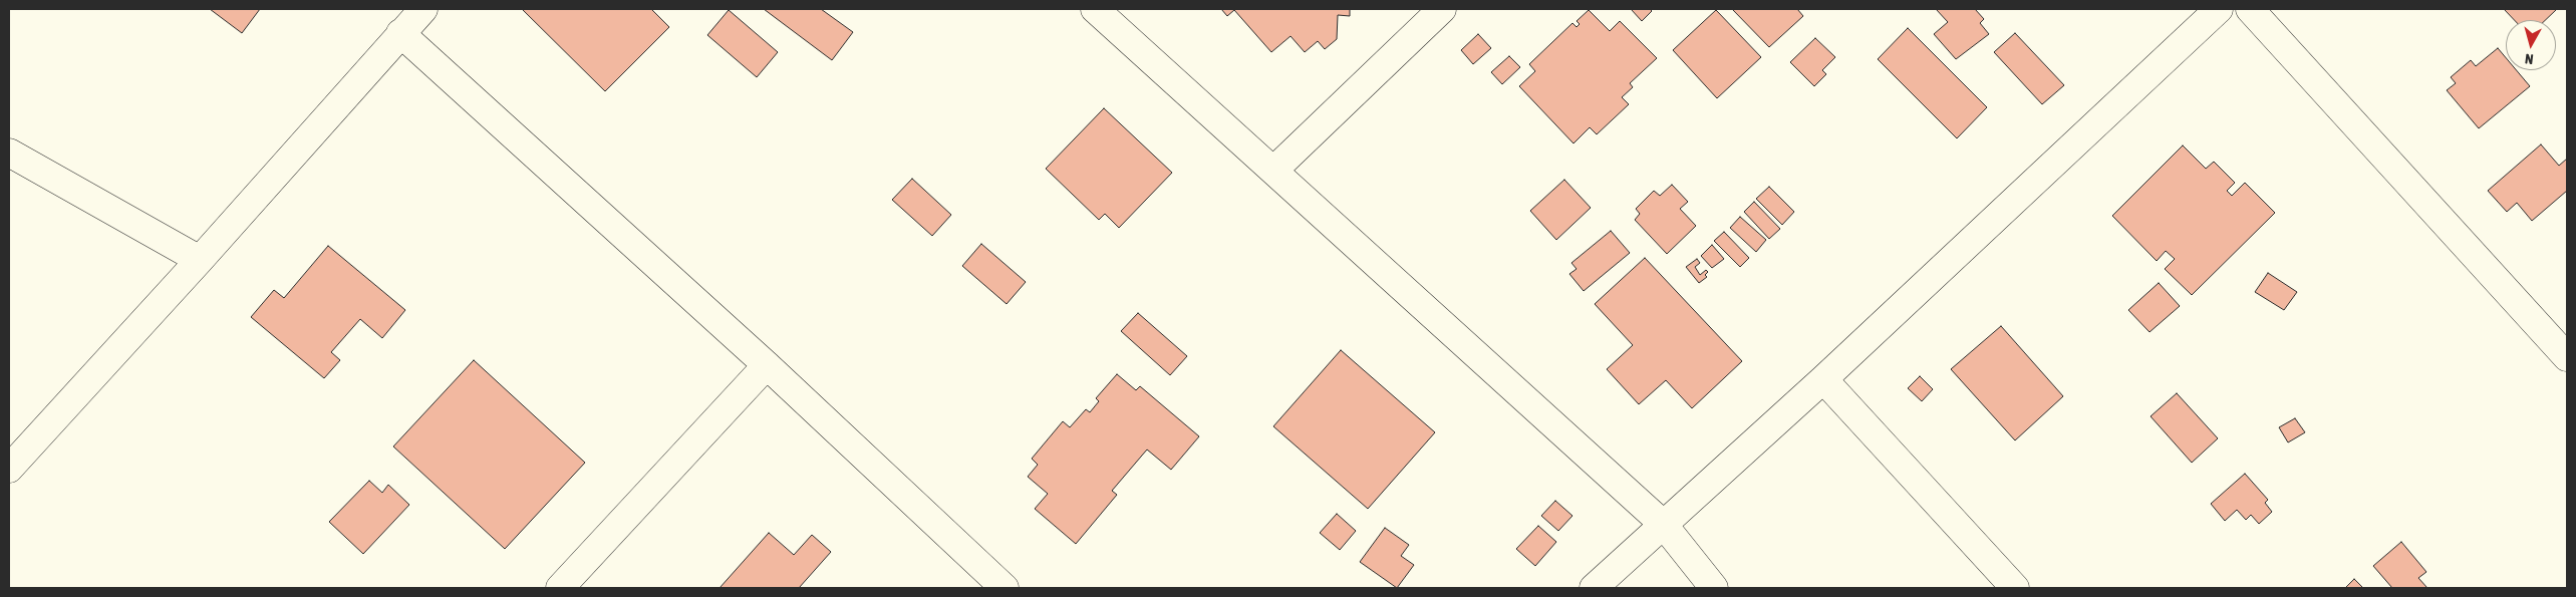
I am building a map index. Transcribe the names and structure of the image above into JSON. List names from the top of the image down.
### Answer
{
  "north": "bottom"
}
